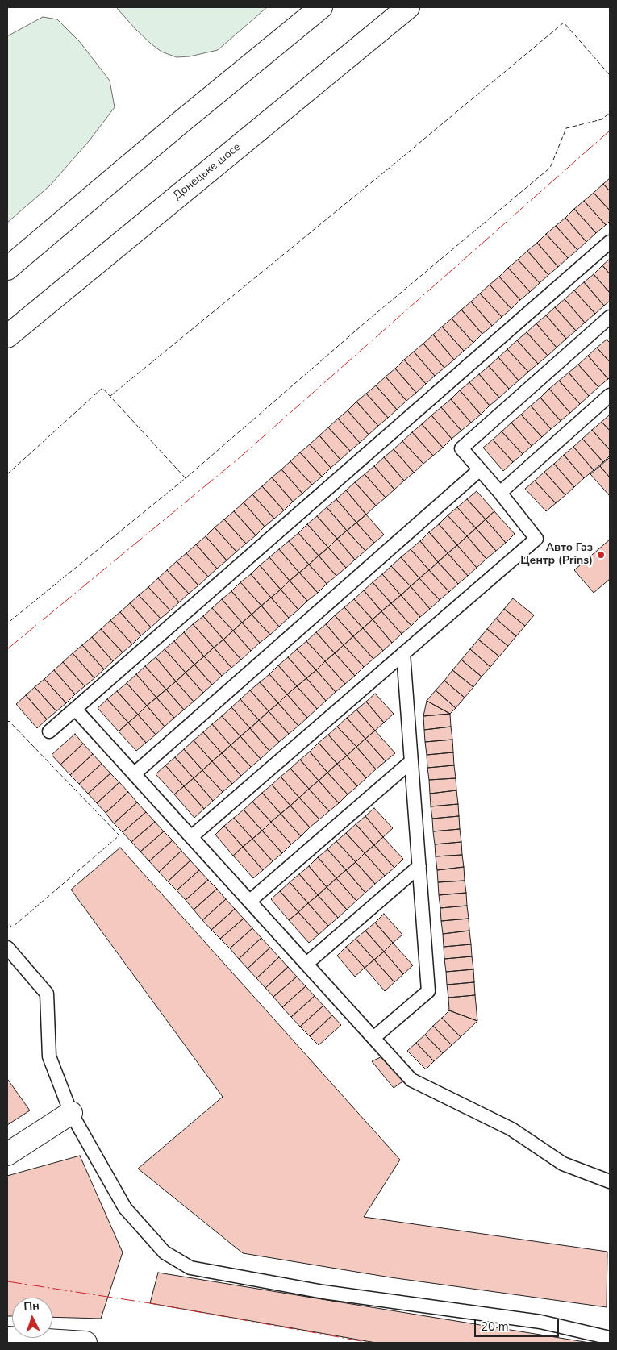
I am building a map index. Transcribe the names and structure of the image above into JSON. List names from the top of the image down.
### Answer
{
  "streets": {
    "main road": ["Донецьке шосе"]
  },
  "places": ["Авто Газ Центр (Prins)"],
  "scale_bar": "20 m",
  "north": "top"
}
